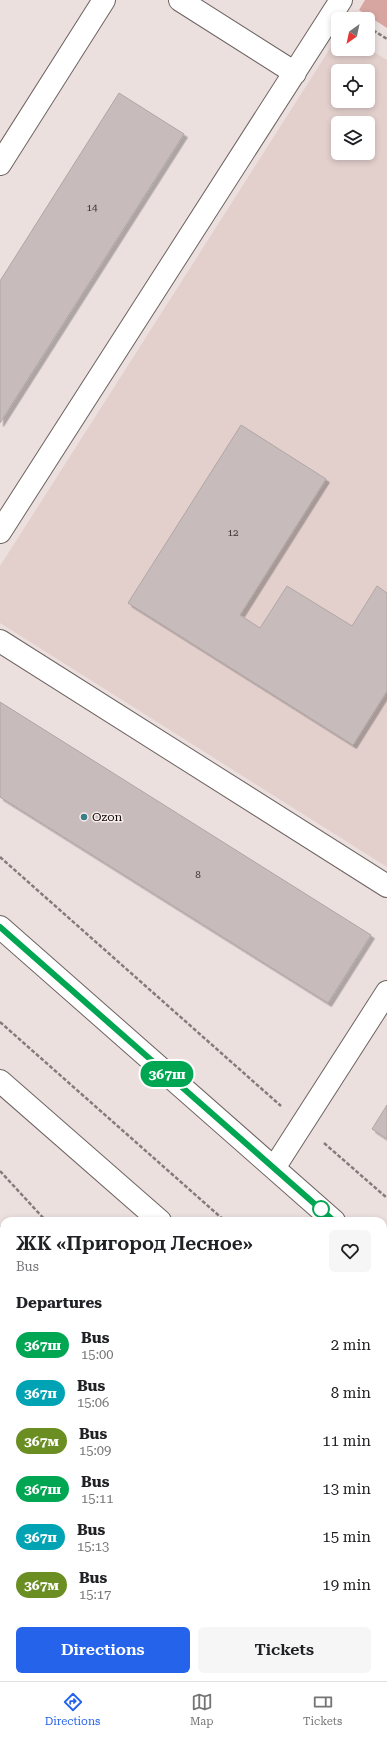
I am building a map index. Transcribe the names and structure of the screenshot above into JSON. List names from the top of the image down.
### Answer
{
  "places": ["Ozon"],
  "lines": ["bus line 367ш"],
  "house_numbers": ["14", "12", "8"],
  "north": "bottom left",
  "page": {
    "on_map": "367ш",
    "heading": [
      ["ЖК «Пригород Лесное»", "Bus"],
      "Departures"
    ],
    "list": [
      {
        "mark": "367ш",
        "name": "Bus",
        "note": "15:00",
        "value": "2 min"
      },
      {
        "mark": "367п",
        "name": "Bus",
        "note": "15:06",
        "value": "8 min"
      },
      {
        "mark": "367м",
        "name": "Bus",
        "note": "15:09",
        "value": "11 min"
      },
      {
        "mark": "367ш",
        "name": "Bus",
        "note": "15:11",
        "value": "13 min"
      },
      {
        "mark": "367п",
        "name": "Bus",
        "note": "15:13",
        "value": "15 min"
      },
      {
        "mark": "367м",
        "name": "Bus",
        "note": "15:17",
        "value": "19 min"
      }
    ],
    "buttons": ["Directions", "Tickets"],
    "tabs": ["Directions", "Map", "Tickets"]
  }
}
